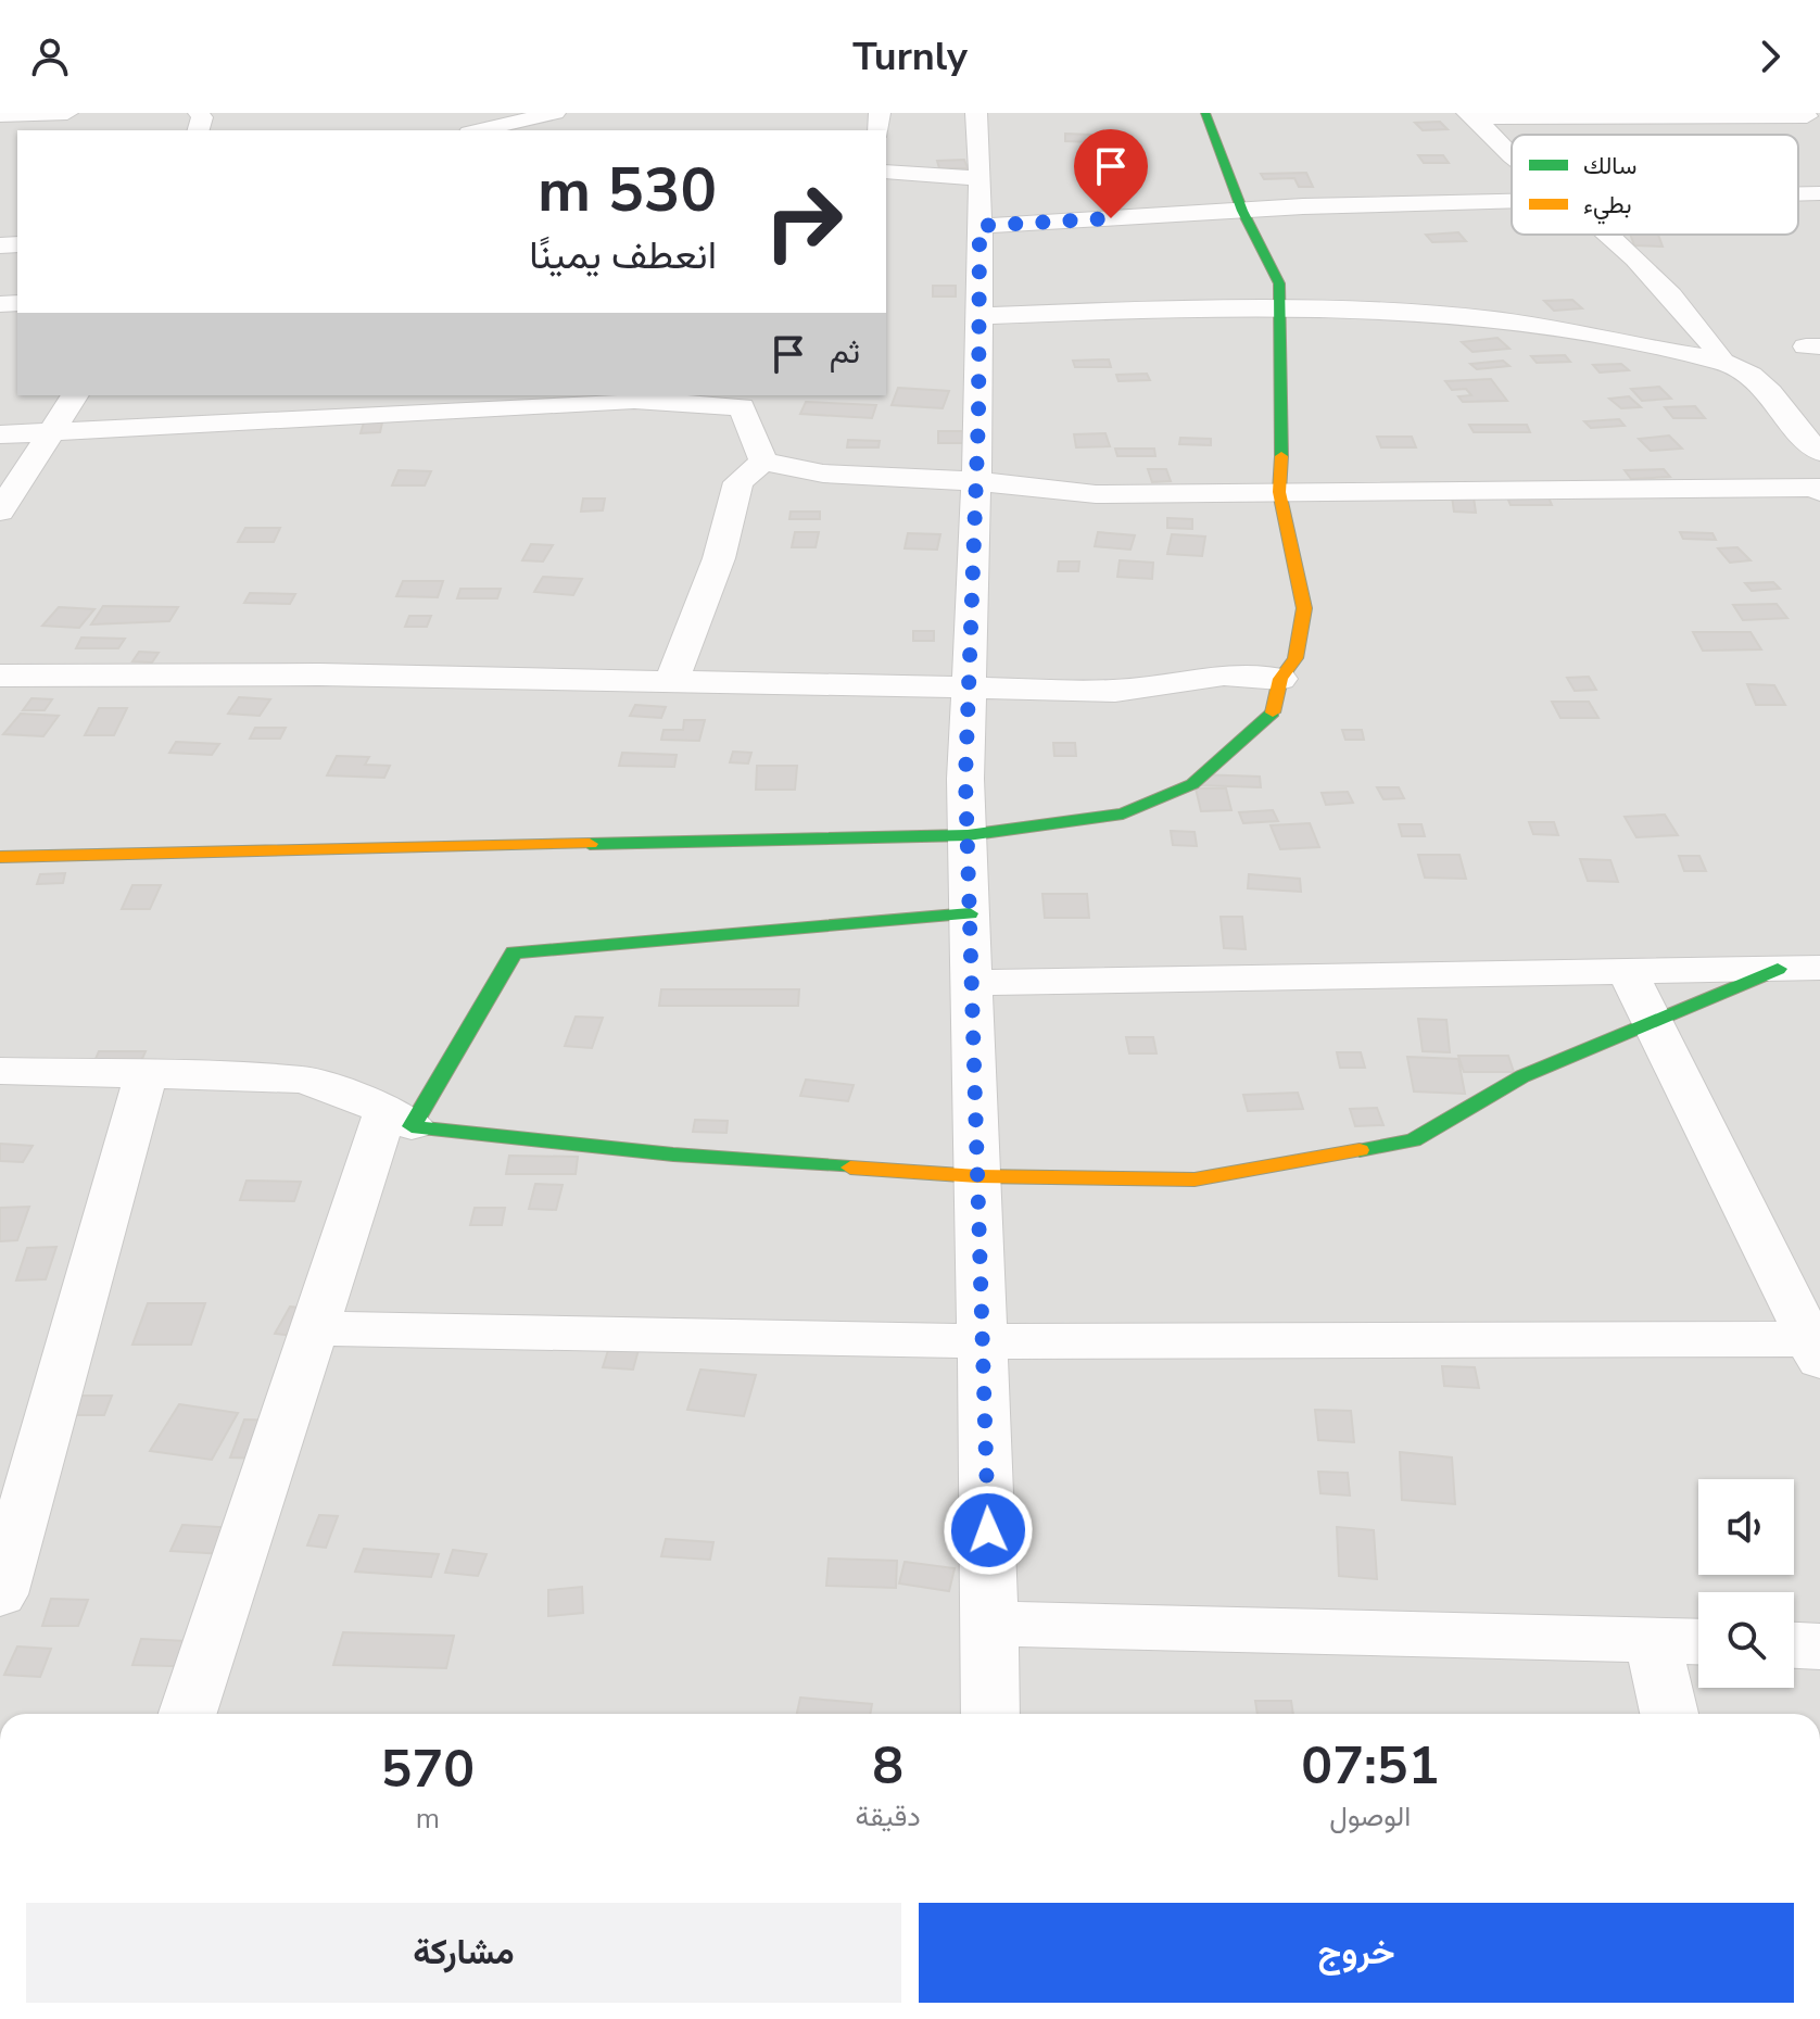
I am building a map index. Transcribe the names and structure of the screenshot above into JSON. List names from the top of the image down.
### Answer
{
  "legend": ["سالك", "بطيء"],
  "page": {
    "header": "Turnly",
    "turn": ["530 m", "انعطف يمينًا"],
    "then": "ثم",
    "eta": [
      "07:51",
      "الوصول",
      "8",
      "دقيقة",
      "570",
      "m"
    ],
    "buttons": ["خروج", "مشاركة"]
  }
}
